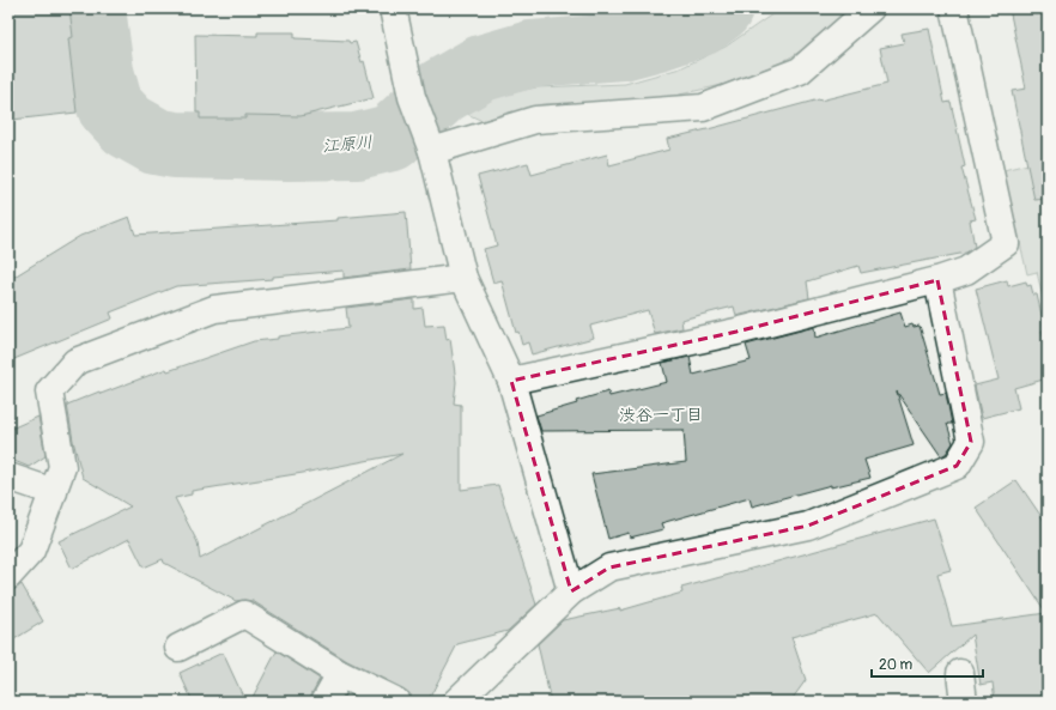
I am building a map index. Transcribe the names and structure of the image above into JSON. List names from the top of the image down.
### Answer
{
  "districts": ["渋谷一丁目"],
  "water": ["江原川"],
  "scale_bar": "20 m"
}
